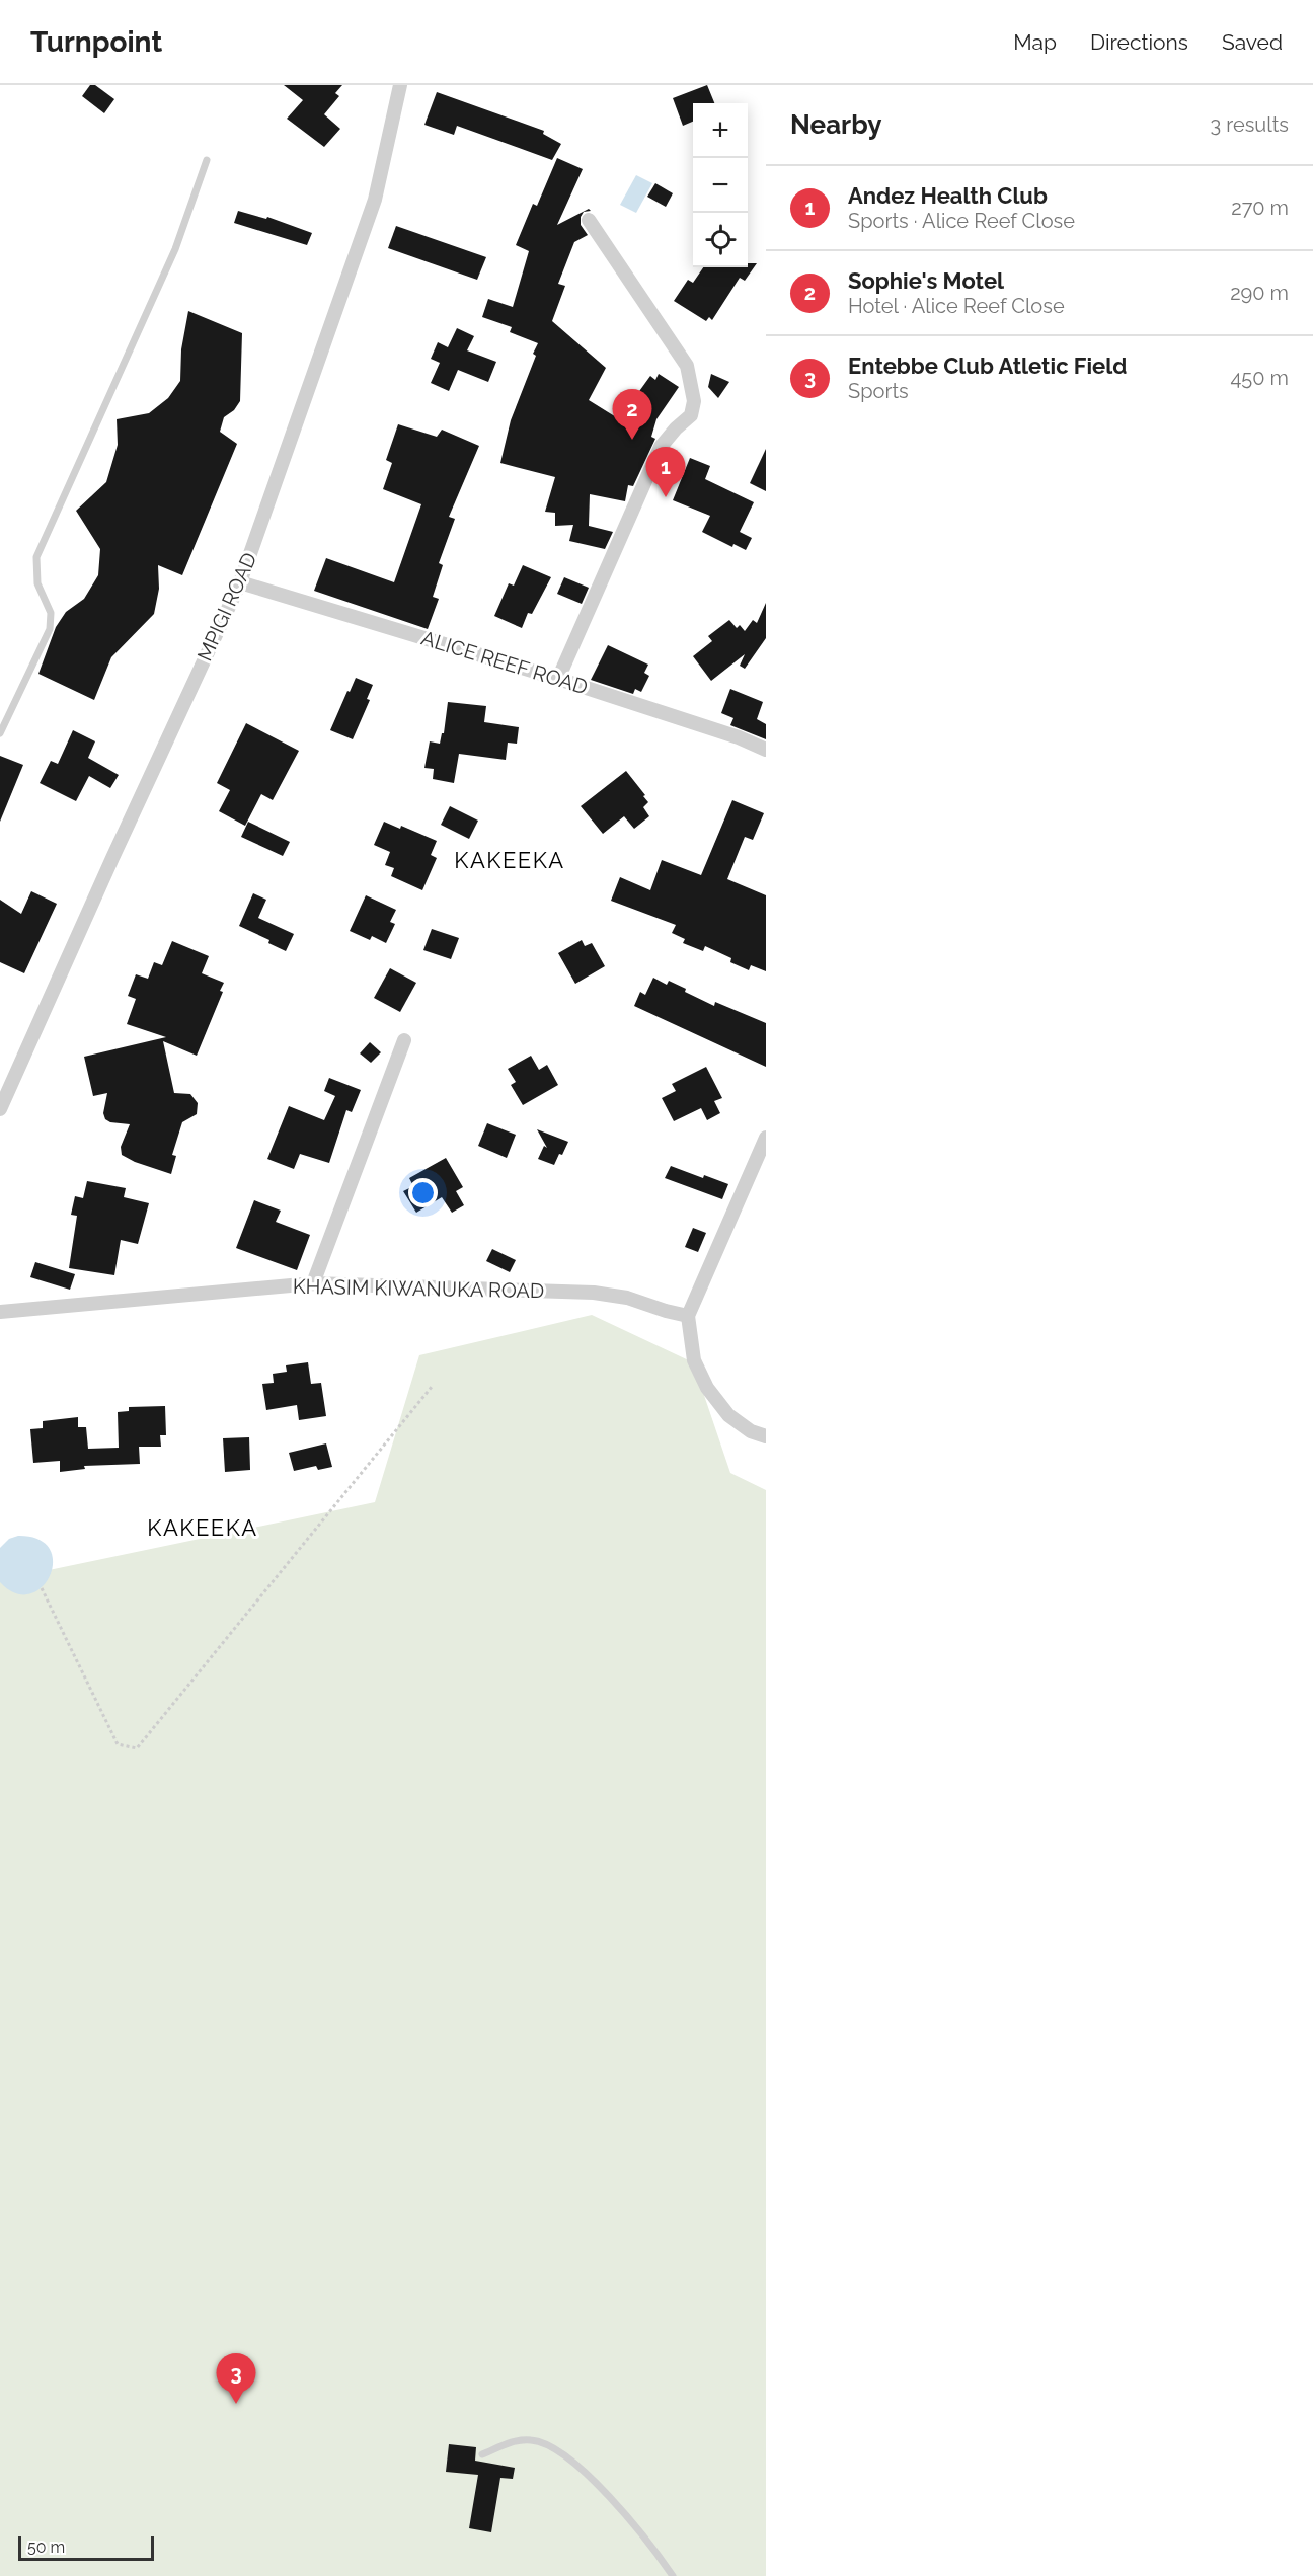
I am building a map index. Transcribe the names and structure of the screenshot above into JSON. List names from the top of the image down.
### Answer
{
  "streets": {
    "street": ["MPIGI ROAD", "ALICE REEF ROAD", "KHASIM KIWANUKA ROAD"]
  },
  "crossings": [
    ["MPIGI ROAD", "ALICE REEF ROAD"]
  ],
  "districts": ["KAKEEKA", "KAKEEKA"],
  "scale_bar": "50 m",
  "page": {
    "header": "Turnpoint",
    "nav": ["Map", "Directions", "Saved"],
    "heading": ["Nearby", "3 results"],
    "map_buttons": ["+", "−"],
    "list": [
      {
        "mark": "1",
        "name": "Andez Health Club",
        "note": "Sports · Alice Reef Close",
        "value": "270 m"
      },
      {
        "mark": "2",
        "name": "Sophie's Motel",
        "note": "Hotel · Alice Reef Close",
        "value": "290 m"
      },
      {
        "mark": "3",
        "name": "Entebbe Club Atletic Field",
        "note": "Sports",
        "value": "450 m"
      }
    ],
    "pins": ["2", "1", "3"],
    "scale": "50 m"
  }
}
